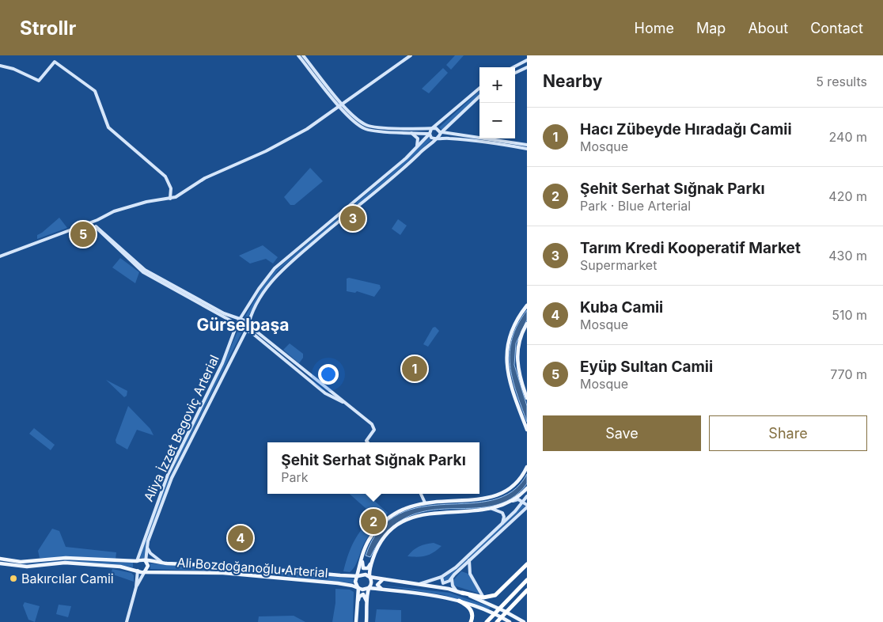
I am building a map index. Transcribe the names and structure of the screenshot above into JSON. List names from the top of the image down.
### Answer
{
  "streets": {
    "main road": ["Aliya İzzet Begoviç Arterial", "Ali Bozdoğanoğlu Arterial"]
  },
  "crossings": [
    ["Aliya İzzet Begoviç Arterial", "Ali Bozdoğanoğlu Arterial"]
  ],
  "districts": ["Gürselpaşa"],
  "places": ["Bakırcılar Camii"],
  "page": {
    "header": "Strollr",
    "nav": [
      "Home",
      "Map",
      "About",
      "Contact"
    ],
    "heading": ["Nearby", "5 results"],
    "map_buttons": ["+", "−"],
    "list": [
      {
        "mark": "1",
        "name": "Hacı Zübeyde Hıradağı Camii",
        "note": "Mosque",
        "value": "240 m"
      },
      {
        "mark": "2",
        "name": "Şehit Serhat Sığnak Parkı",
        "note": "Park · Blue Arterial",
        "value": "420 m"
      },
      {
        "mark": "3",
        "name": "Tarım Kredi Kooperatif Market",
        "note": "Supermarket",
        "value": "430 m"
      },
      {
        "mark": "4",
        "name": "Kuba Camii",
        "note": "Mosque",
        "value": "510 m"
      },
      {
        "mark": "5",
        "name": "Eyüp Sultan Camii",
        "note": "Mosque",
        "value": "770 m"
      }
    ],
    "pins": [
      "3",
      "5",
      "1",
      "2",
      "4"
    ],
    "buttons": ["Save", "Share"],
    "popup": ["Şehit Serhat Sığnak Parkı", "Park"]
  }
}
